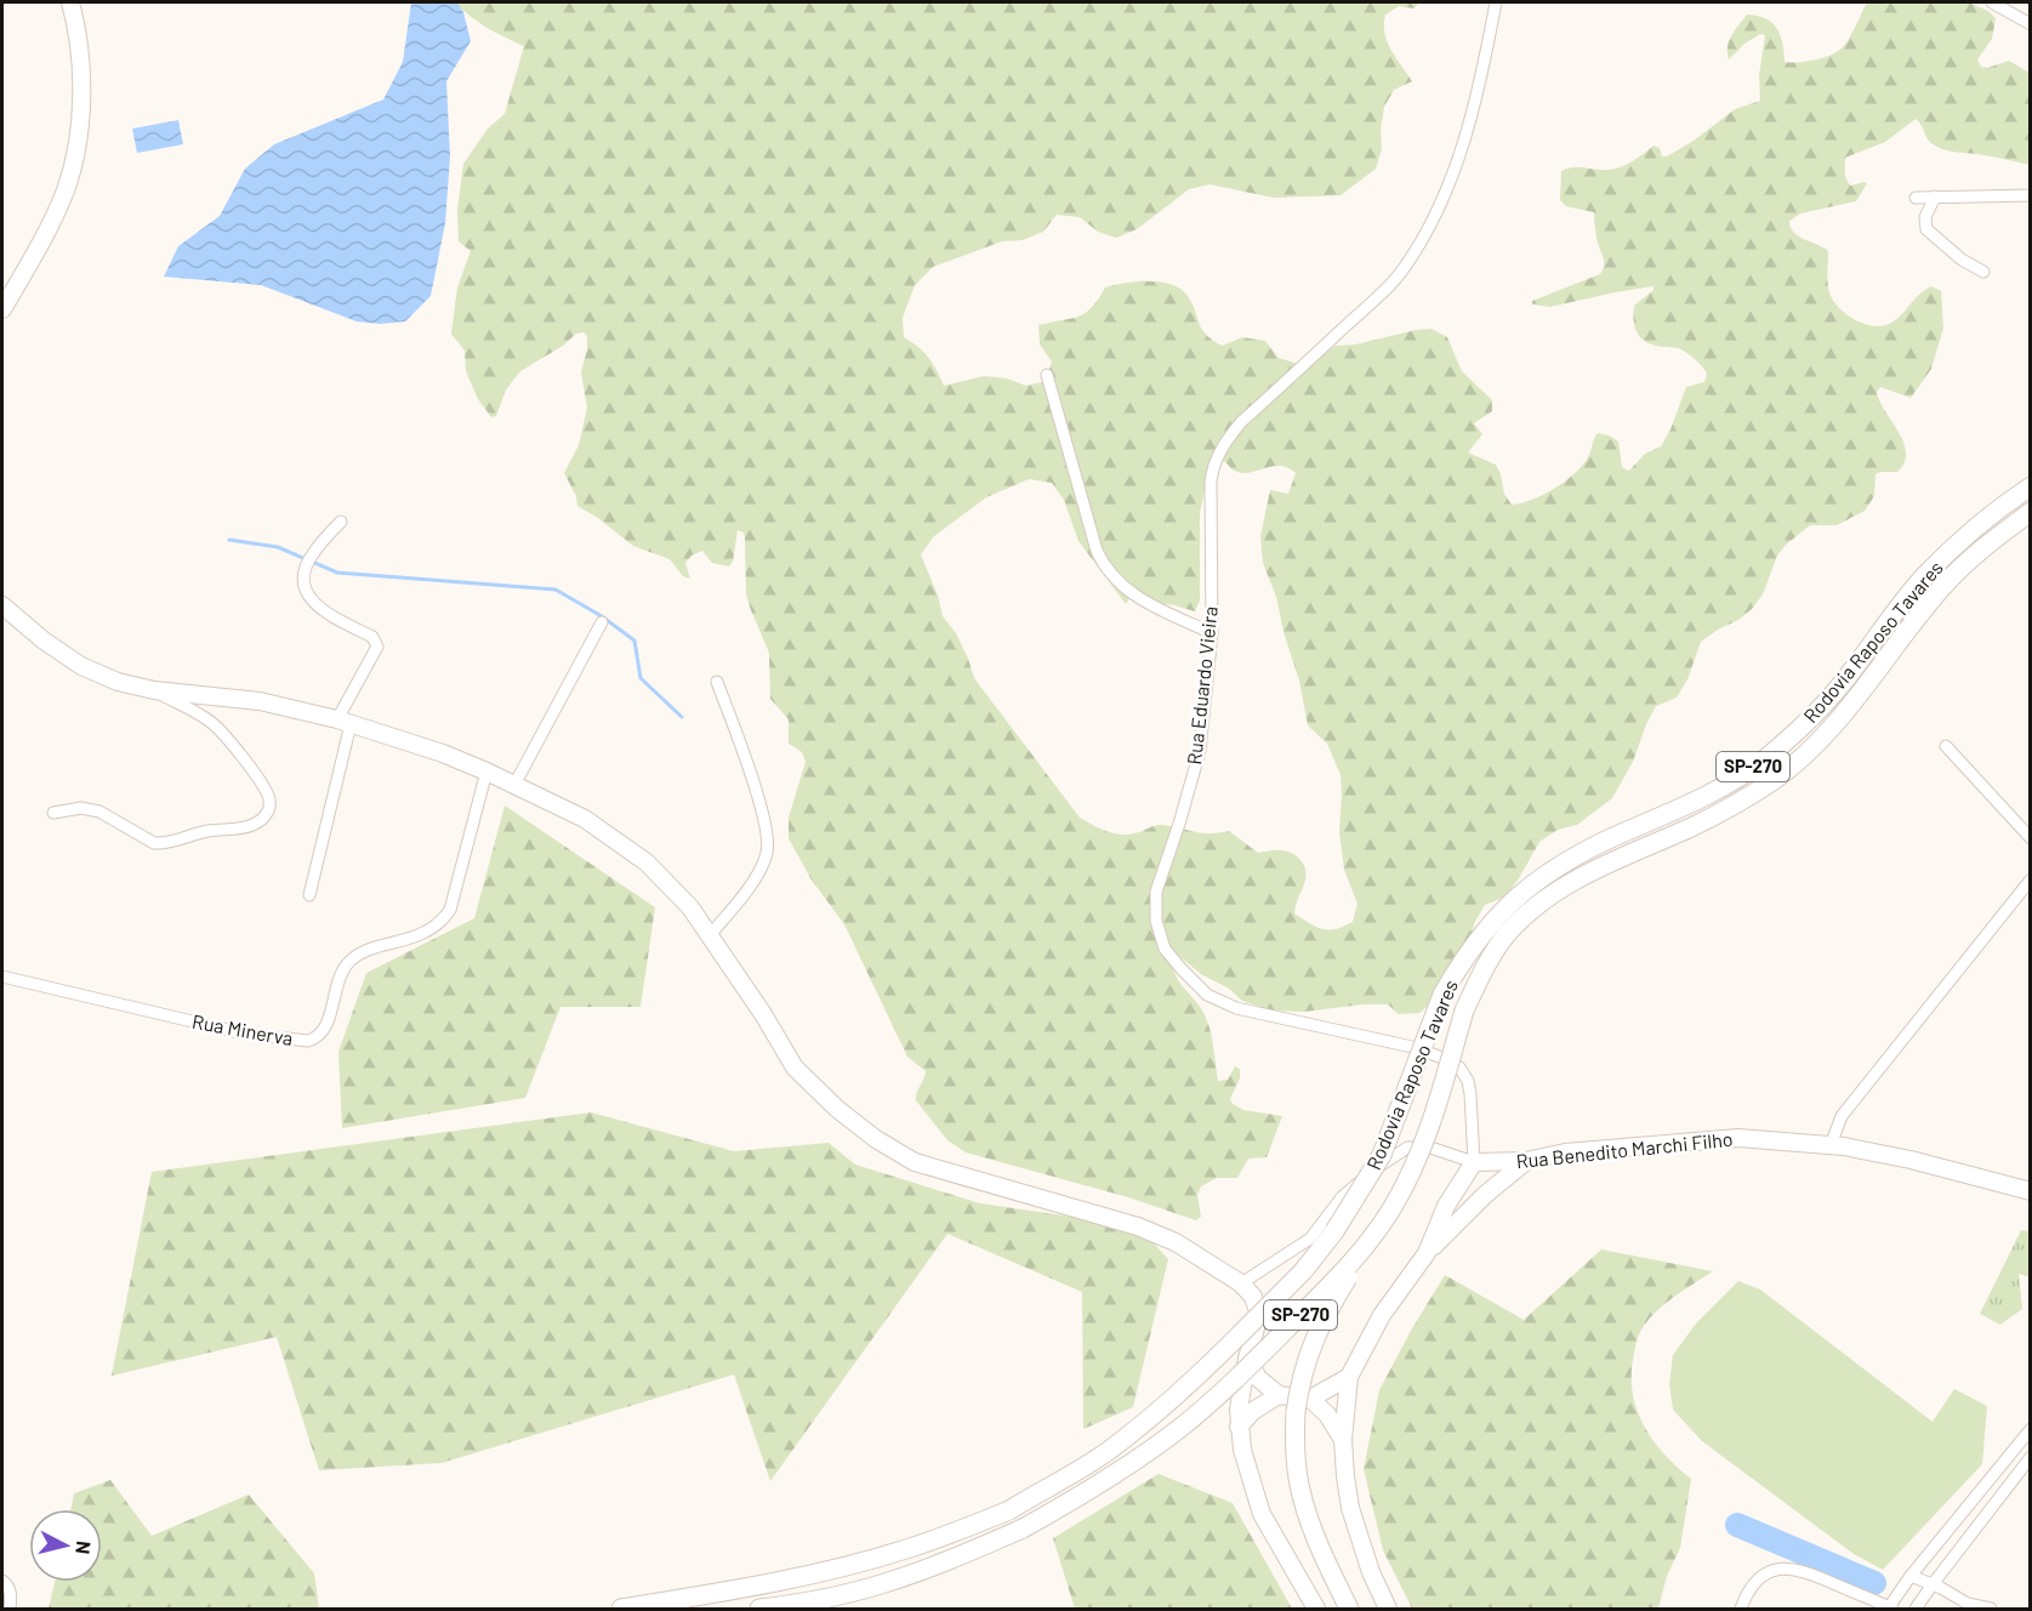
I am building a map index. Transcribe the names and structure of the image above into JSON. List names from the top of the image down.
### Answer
{
  "streets": {
    "highway": ["Rodovia Raposo Tavares", "SP-270"],
    "main road": ["Rua Benedito Marchi Filho"],
    "street": ["Rua Eduardo Vieira", "Rua Minerva"]
  },
  "crossings": [
    ["Rua Eduardo Vieira", "Rua Benedito Marchi Filho"]
  ],
  "north": "right"
}
